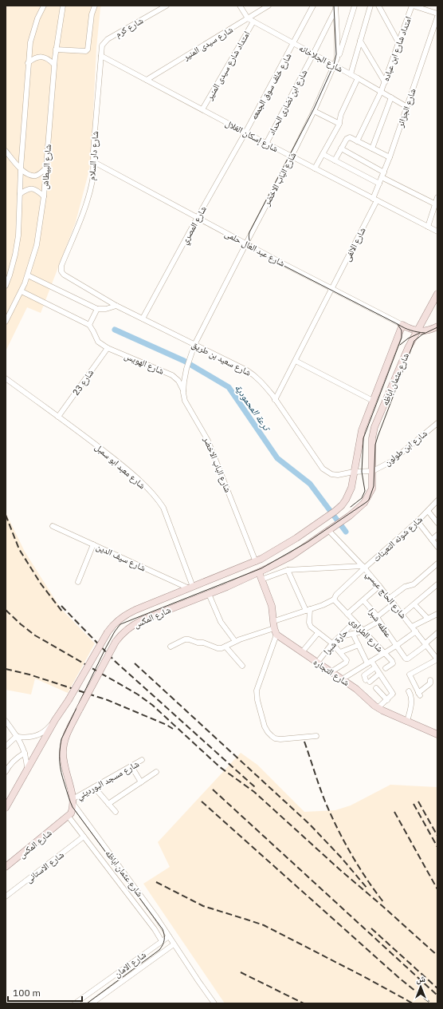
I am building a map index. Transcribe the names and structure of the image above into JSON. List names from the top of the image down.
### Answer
{
  "streets": {
    "main road": [
      "شارع عبد العال حلمى",
      "شارع عثمان اباظه",
      "شارع المكس",
      "شارع التجاره"
    ],
    "street": [
      "شارع كرم",
      "شارع سيدى المنير",
      "امتداد شارع ابن عباده",
      "شارع الجلاخانه",
      "امتداد شارع سيدى المنير",
      "شارع خلف سوق الجمعه",
      "شارع ابن نضارى الحداد",
      "شارع الجزائر",
      "شارع إسكان الغلال",
      "شارع دار السلام",
      "شارع البيطاش",
      "شارع الباب الاخضر",
      "شارع المصري",
      "شارع الالفى",
      "شارع سعيد بن طريق",
      "شارع الهويس",
      "شارع 23",
      "شارع ابن طولون",
      "شارع معبد ابو سمبل",
      "شارع شونه التعينات",
      "شارع سيف الدين",
      "شارع الحاج عيسي",
      "عطفه شبرا",
      "شارع الطراوى",
      "حارة شبرا",
      "شارع مسجد البورديني",
      "شارع الاستانى",
      "شارع الامان"
    ]
  },
  "crossings": [
    ["شارع كرم", "شارع إسكان الغلال"],
    ["شارع كرم", "شارع دار السلام"],
    ["شارع سيدى المنير", "شارع الجلاخانه"],
    ["شارع سيدى المنير", "شارع إسكان الغلال"],
    ["امتداد شارع ابن عباده", "شارع الجلاخانه"],
    ["شارع الجلاخانه", "امتداد شارع سيدى المنير"],
    ["شارع الجلاخانه", "شارع خلف سوق الجمعه"],
    ["شارع الجلاخانه", "شارع ابن نضارى الحداد"],
    ["شارع الجلاخانه", "شارع الجزائر"],
    ["شارع الجلاخانه", "شارع الباب الاخضر"],
    ["امتداد شارع سيدى المنير", "شارع إسكان الغلال"],
    ["شارع خلف سوق الجمعه", "شارع إسكان الغلال"],
    ["شارع خلف سوق الجمعه", "شارع المصري"],
    ["شارع ابن نضارى الحداد", "شارع إسكان الغلال"],
    ["شارع ابن نضارى الحداد", "شارع الباب الاخضر"],
    ["شارع الجزائر", "شارع إسكان الغلال"],
    ["شارع الجزائر", "شارع الالفى"],
    ["شارع إسكان الغلال", "شارع دار السلام"],
    ["شارع إسكان الغلال", "شارع الباب الاخضر"],
    ["شارع إسكان الغلال", "شارع المصري"],
    ["شارع إسكان الغلال", "شارع الالفى"],
    ["شارع دار السلام", "شارع عبد العال حلمى"],
    ["شارع دار السلام", "شارع سعيد بن طريق"],
    ["شارع الباب الاخضر", "شارع عبد العال حلمى"],
    ["شارع الباب الاخضر", "شارع سعيد بن طريق"],
    ["شارع الباب الاخضر", "شارع الهويس"],
    ["شارع الباب الاخضر", "شارع المكس"],
    ["شارع المصري", "شارع عبد العال حلمى"],
    ["شارع المصري", "شارع سعيد بن طريق"],
    ["شارع الالفى", "شارع عبد العال حلمى"],
    ["شارع الالفى", "شارع سعيد بن طريق"],
    ["شارع عبد العال حلمى", "شارع عثمان اباظه"],
    ["شارع سعيد بن طريق", "شارع عثمان اباظه"],
    ["شارع سعيد بن طريق", "شارع ابن طولون"],
    ["شارع سعيد بن طريق", "شارع المكس"],
    ["شارع الهويس", "شارع 23"],
    ["شارع عثمان اباظه", "شارع ابن طولون"],
    ["شارع عثمان اباظه", "شارع المكس"],
    ["شارع عثمان اباظه", "شارع مسجد البورديني"],
    ["شارع عثمان اباظه", "شارع الاستانى"],
    ["شارع عثمان اباظه", "شارع الامان"],
    ["شارع 23", "شارع معبد ابو سمبل"],
    ["شارع ابن طولون", "شارع المكس"],
    ["شارع معبد ابو سمبل", "شارع سيف الدين"],
    ["شارع معبد ابو سمبل", "شارع المكس"],
    ["شارع شونه التعينات", "شارع الحاج عيسي"],
    ["شارع شونه التعينات", "شارع الطراوى"],
    ["شارع سيف الدين", "شارع المكس"],
    ["شارع الحاج عيسي", "عطفه شبرا"],
    ["شارع المكس", "شارع مسجد البورديني"],
    ["شارع الطراوى", "حارة شبرا"],
    ["حارة شبرا", "شارع التجاره"]
  ],
  "water": ["ترعة المحمودية"],
  "scale_bar": "100 m",
  "north": "top"
}
